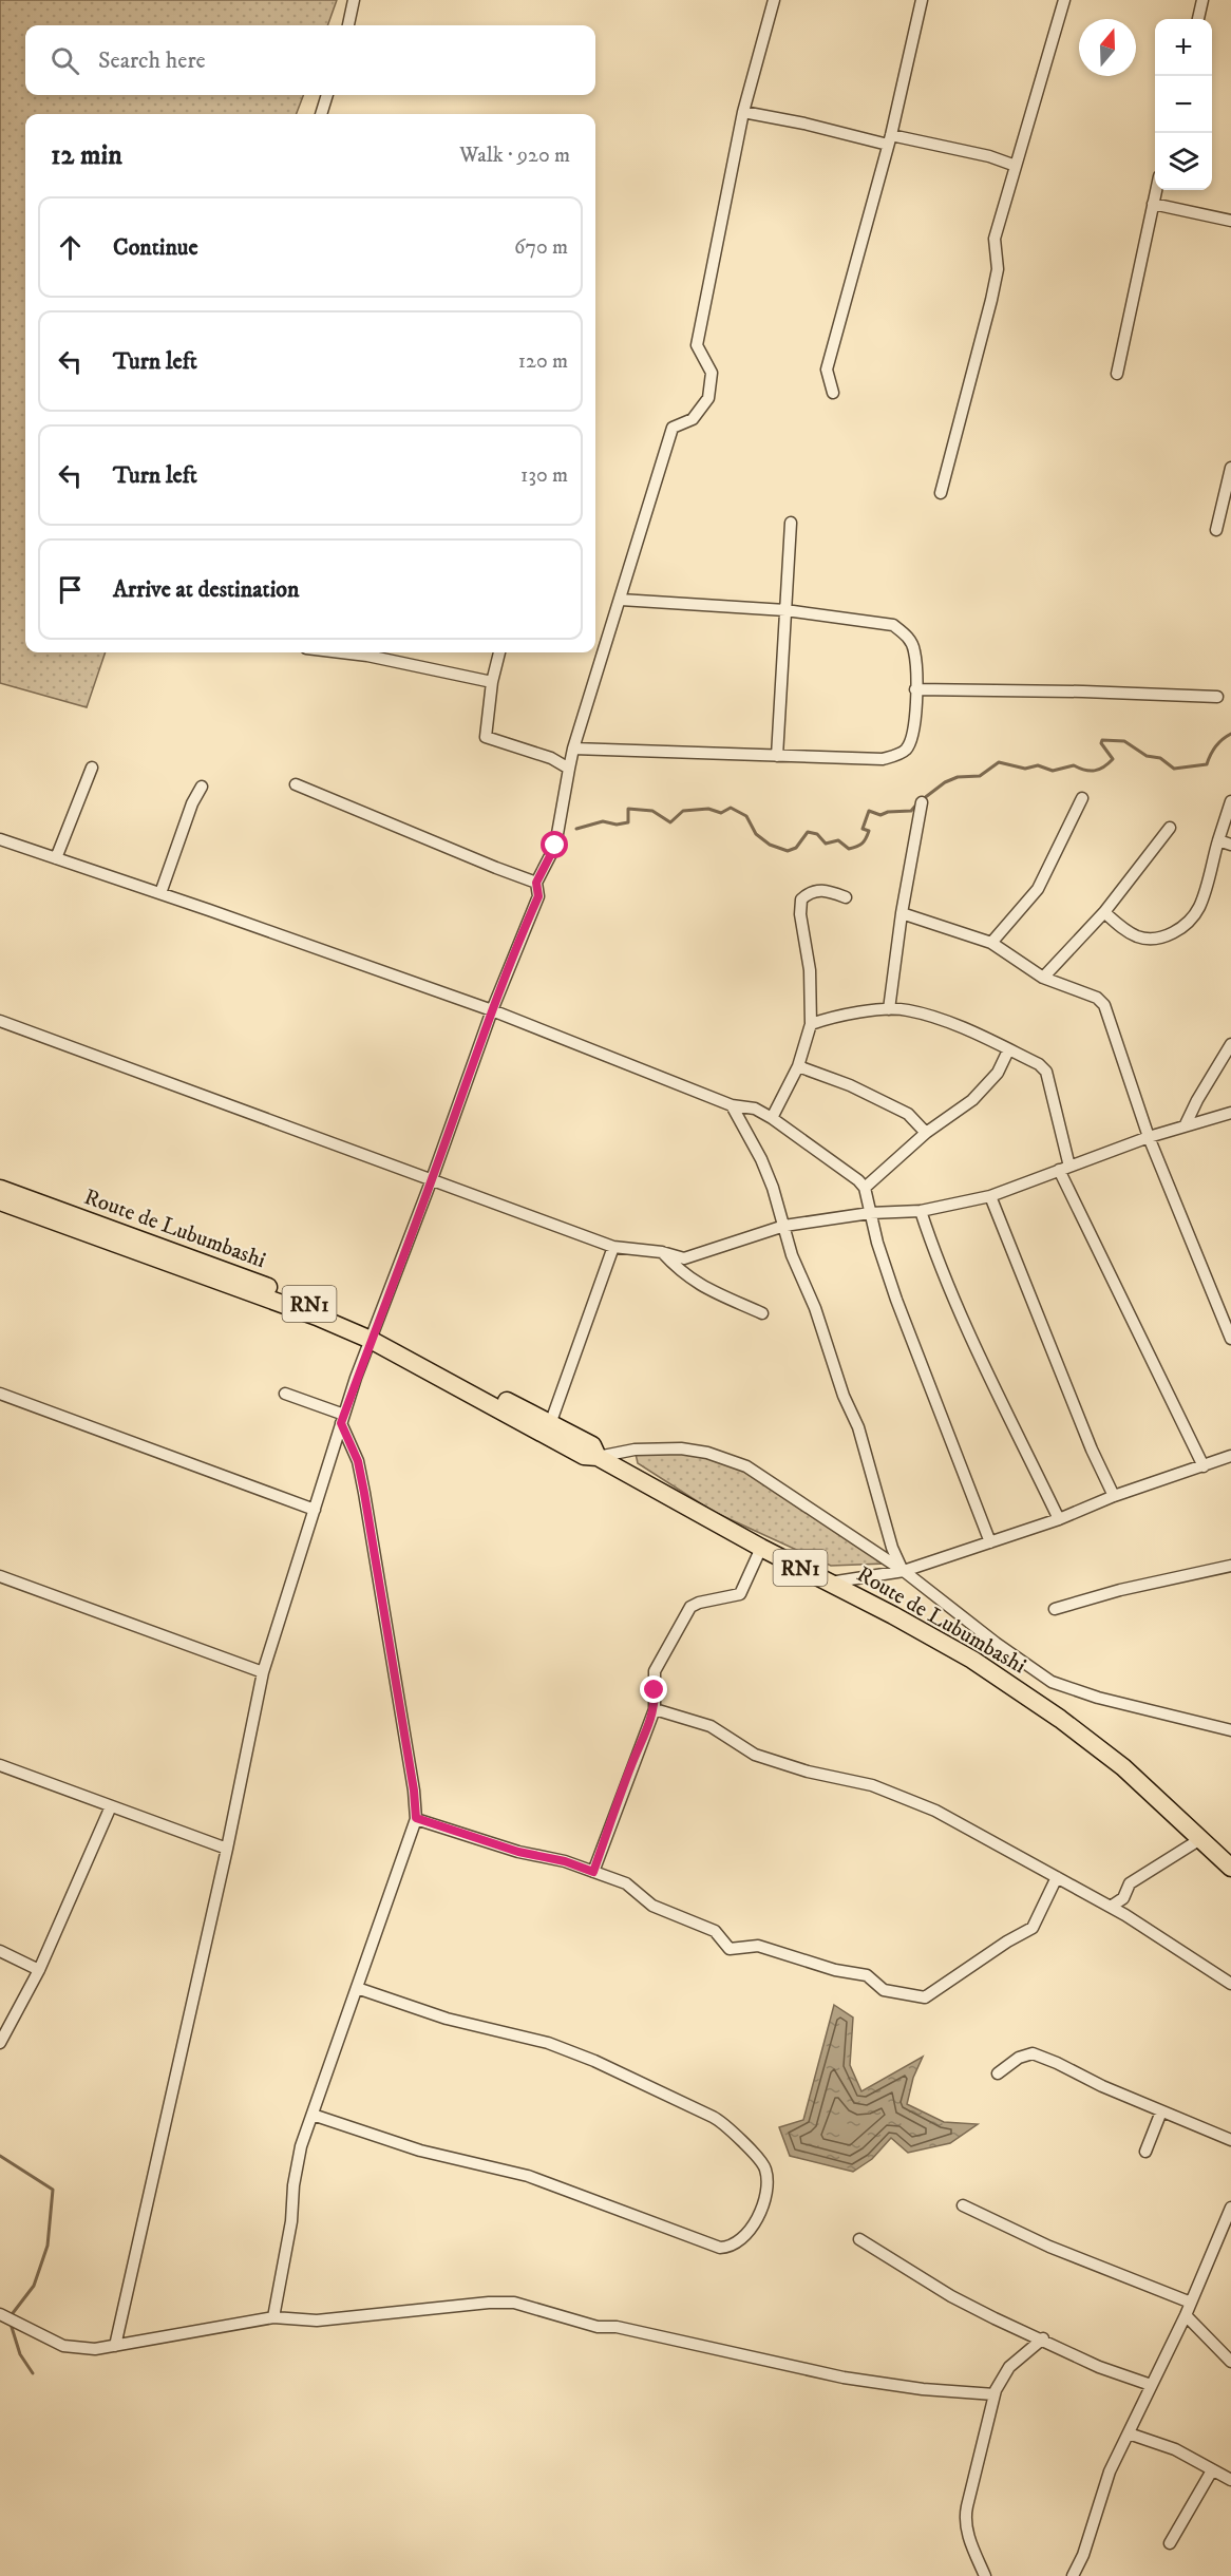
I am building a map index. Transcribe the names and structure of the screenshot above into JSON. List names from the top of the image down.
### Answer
{
  "streets": {
    "highway": ["Route de Lubumbashi", "RN1"]
  },
  "north": "top",
  "page": {
    "map_buttons": ["+", "−"],
    "search": "Search here",
    "heading": ["12 min", "Walk · 920 m"],
    "list": [
      ["Continue", "670 m"],
      ["Turn left", "120 m"],
      ["Turn left", "130 m"],
      "Arrive at destination"
    ]
  }
}
